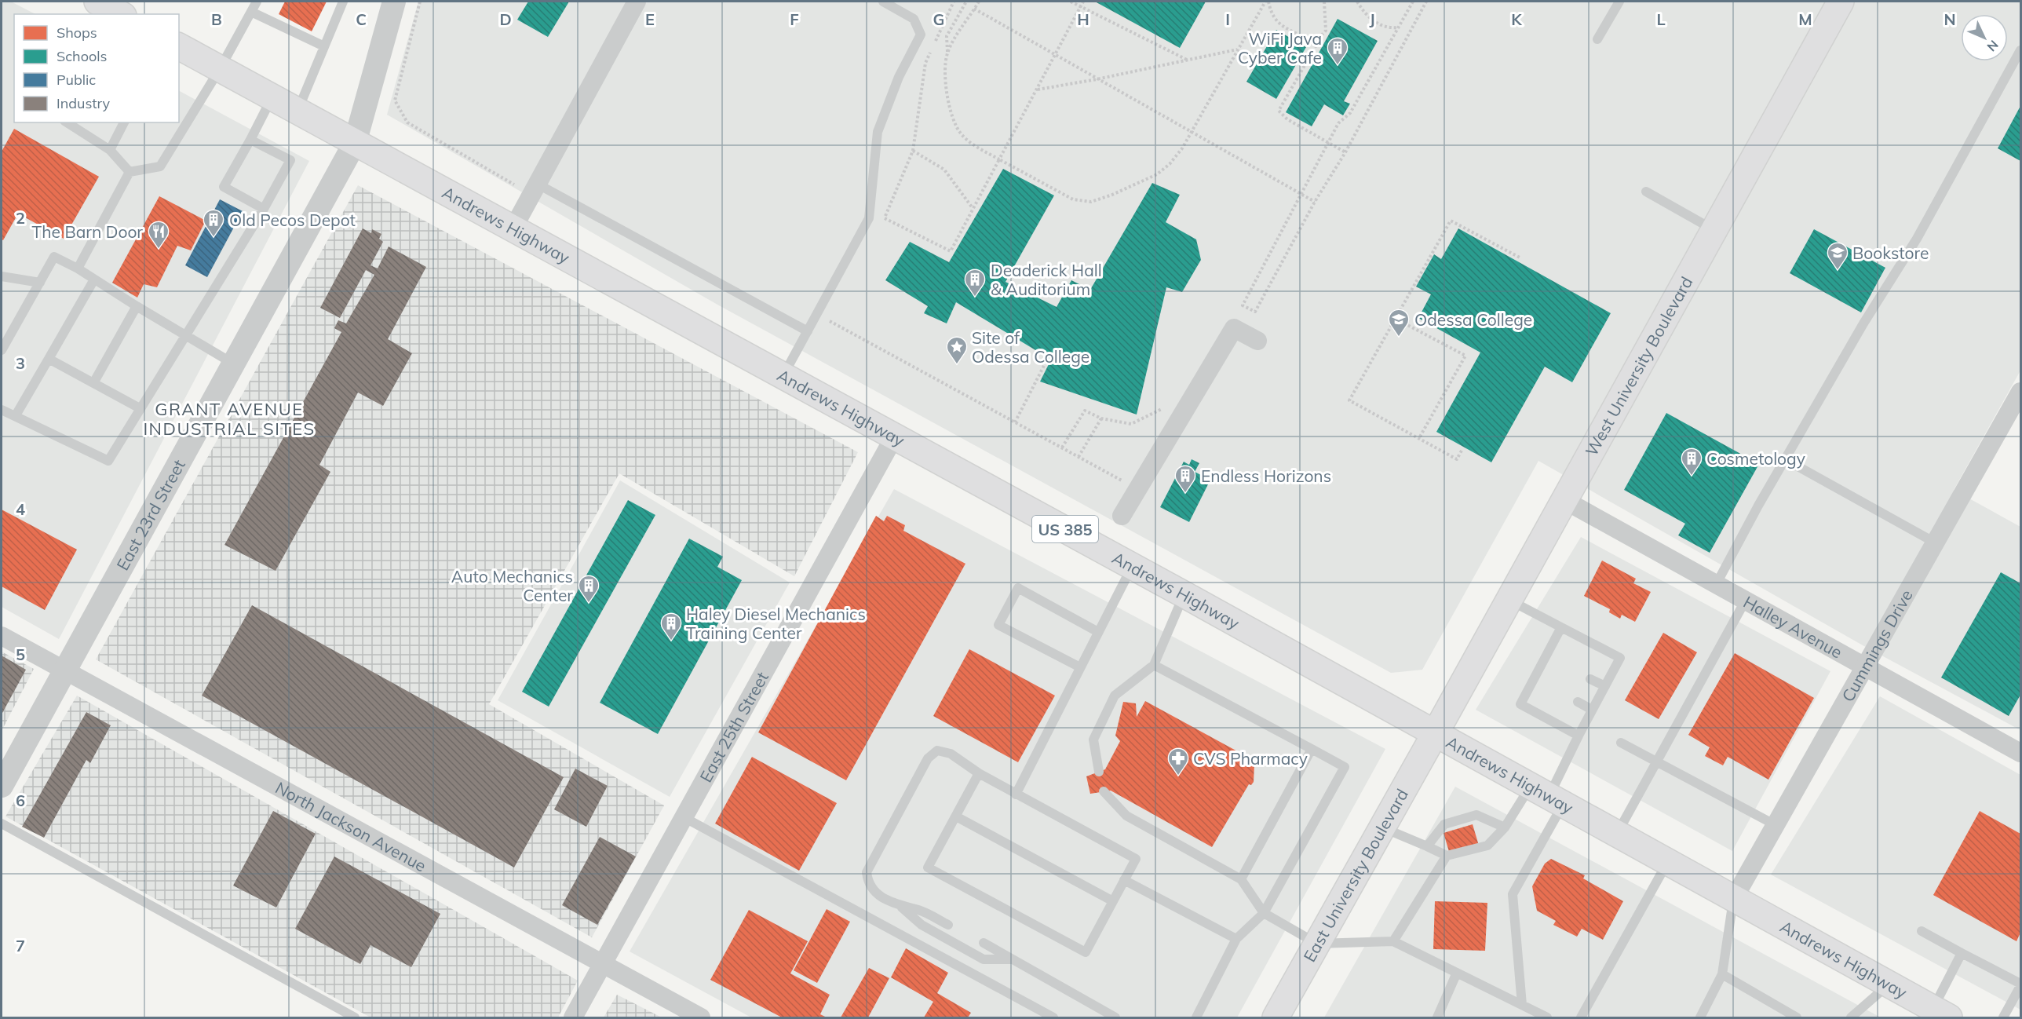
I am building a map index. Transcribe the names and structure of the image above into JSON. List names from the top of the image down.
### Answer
{
  "streets": {
    "main road": [
      "Andrews Highway",
      "West University Boulevard",
      "US 385",
      "East University Boulevard"
    ],
    "street": [
      "East 23rd Street",
      "Halley Avenue",
      "Cummings Drive",
      "East 25th Street",
      "North Jackson Avenue"
    ]
  },
  "crossings": [
    ["Andrews Highway", "West University Boulevard"],
    ["Andrews Highway", "East 23rd Street"],
    ["Andrews Highway", "Cummings Drive"],
    ["Andrews Highway", "East 25th Street"],
    ["Andrews Highway", "East University Boulevard"],
    ["West University Boulevard", "Halley Avenue"],
    ["West University Boulevard", "East University Boulevard"],
    ["East 23rd Street", "North Jackson Avenue"],
    ["Halley Avenue", "Cummings Drive"],
    ["East 25th Street", "North Jackson Avenue"]
  ],
  "districts": ["GRANT AVENUE INDUSTRIAL SITES"],
  "places": {
    "building": [
      "WiFi Java Cyber Cafe",
      "Old Pecos Depot",
      "Deaderick Hall & Auditorium",
      "Cosmetology",
      "Endless Horizons",
      "Auto Mechanics Center",
      "Haley Diesel Mechanics Training Center"
    ],
    "restaurant": ["The Barn Door"],
    "school or university": ["Bookstore", "Odessa College"],
    "place": ["Site of Odessa College"],
    "pharmacy": ["CVS Pharmacy"]
  },
  "legend": [
    "Shops",
    "Schools",
    "Public",
    "Industry"
  ],
  "north": "bottom right",
  "grid": {
    "columns": [
      "B",
      "C",
      "D",
      "E",
      "F",
      "G",
      "H",
      "I",
      "J",
      "K",
      "L",
      "M",
      "N"
    ],
    "rows": [
      "2",
      "3",
      "4",
      "5",
      "6",
      "7"
    ]
  }
}
